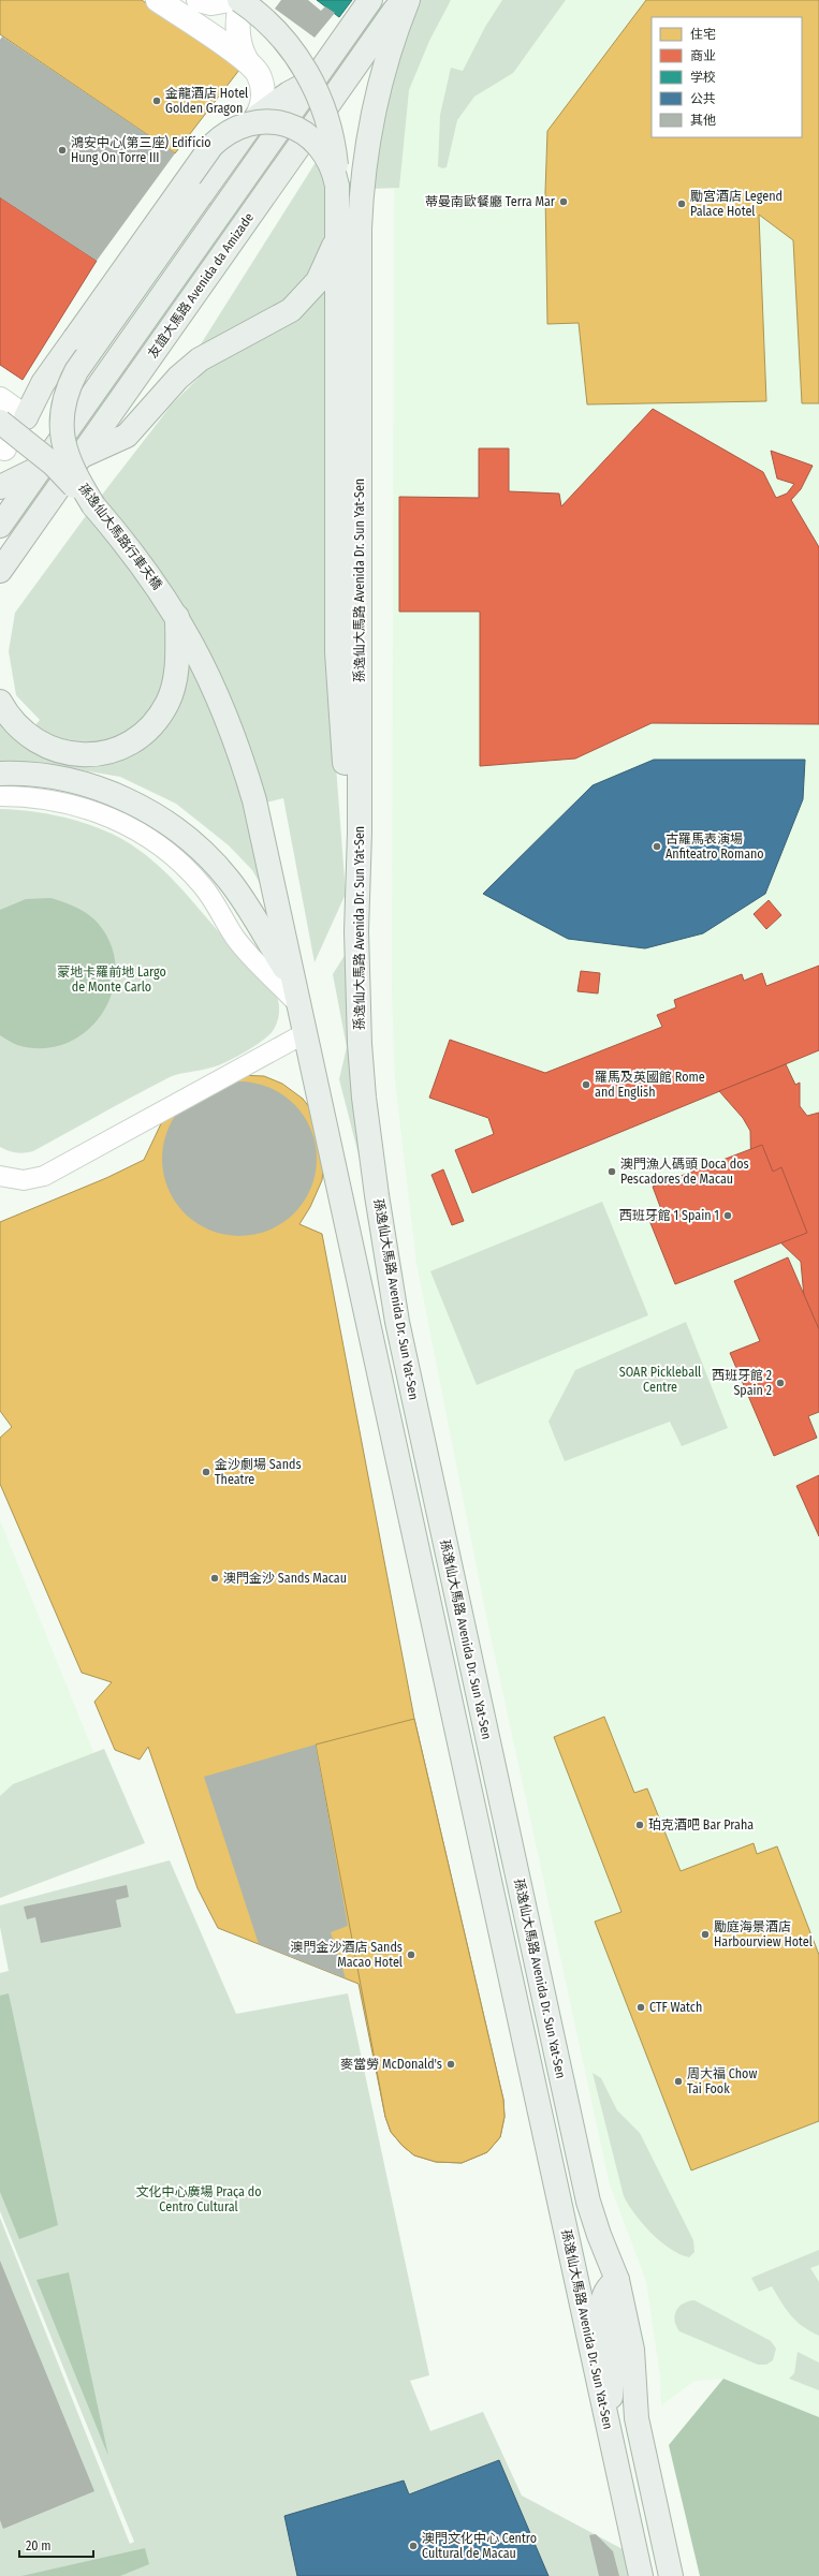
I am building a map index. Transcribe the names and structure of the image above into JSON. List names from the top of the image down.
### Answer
{
  "streets": {
    "main road": ["友誼大馬路 Avenida da Amizade", "孫逸仙大馬路行車天橋", "孫逸仙大馬路 Avenida Dr. Sun Yat-Sen"]
  },
  "crossings": [
    ["孫逸仙大馬路行車天橋", "孫逸仙大馬路 Avenida Dr. Sun Yat-Sen"]
  ],
  "parks": ["蒙地卡羅前地 Largo de Monte Carlo", "SOAR Pickleball Centre", "文化中心廣場 Praça do Centro Cultural"],
  "places": [
    "金龍酒店 Hotel Golden Gragon",
    "鴻安中心(第三座) Edifício Hung On Torre III",
    "蒂曼南歐餐廳 Terra Mar",
    "勵宮酒店 Legend Palace Hotel",
    "古羅馬表演場 Anfiteatro Romano",
    "羅馬及英國館 Rome and English",
    "澳門漁人碼頭 Doca dos Pescadores de Macau",
    "西班牙館 1 Spain 1",
    "西班牙館 2 Spain 2",
    "金沙劇場 Sands Theatre",
    "澳門金沙 Sands Macau",
    "珀克酒吧 Bar Praha",
    "勵庭海景酒店 Harbourview Hotel",
    "澳門金沙酒店 Sands Macao Hotel",
    "CTF Watch",
    "麥當勞 McDonald's",
    "周大福 Chow Tai Fook",
    "澳門文化中心 Centro Cultural de Macau"
  ],
  "legend": [
    "住宅",
    "商业",
    "学校",
    "公共",
    "其他"
  ],
  "scale_bar": "20 m"
}
